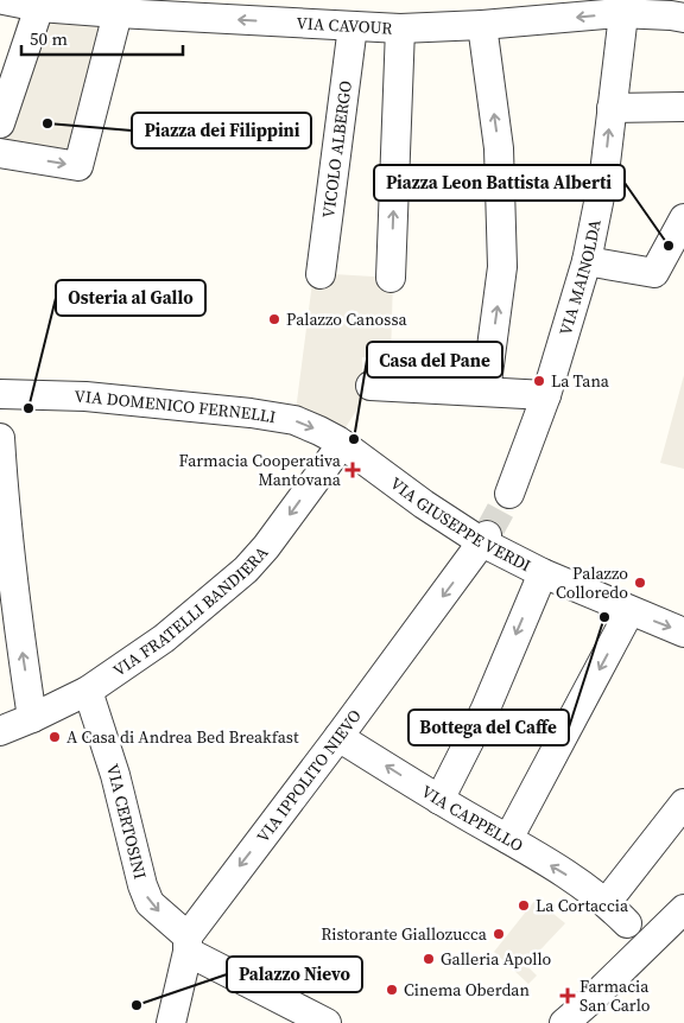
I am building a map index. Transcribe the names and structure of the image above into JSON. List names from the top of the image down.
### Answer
{
  "streets": {
    "street": [
      "VIA CAVOUR",
      "VICOLO ALBERGO",
      "VIA MAINOLDA",
      "VIA DOMENICO FERNELLI",
      "VIA GIUSEPPE VERDI",
      "VIA FRATELLI BANDIERA",
      "VIA IPPOLITO NIEVO",
      "VIA CAPPELLO",
      "VIA CERTOSINI"
    ]
  },
  "crossings": [
    ["VIA CAVOUR", "VICOLO ALBERGO"],
    ["VIA CAVOUR", "VIA MAINOLDA"],
    ["VIA DOMENICO FERNELLI", "VIA GIUSEPPE VERDI"],
    ["VIA DOMENICO FERNELLI", "VIA FRATELLI BANDIERA"],
    ["VIA GIUSEPPE VERDI", "VIA FRATELLI BANDIERA"],
    ["VIA GIUSEPPE VERDI", "VIA IPPOLITO NIEVO"],
    ["VIA FRATELLI BANDIERA", "VIA CERTOSINI"],
    ["VIA IPPOLITO NIEVO", "VIA CAPPELLO"],
    ["VIA IPPOLITO NIEVO", "VIA CERTOSINI"]
  ],
  "one_way": [
    "VIA CAVOUR",
    "VIA DOMENICO FERNELLI",
    "VIA FRATELLI BANDIERA",
    "VIA CAPPELLO",
    "VIA CERTOSINI"
  ],
  "places": {
    "other": [
      "Piazza dei Filippini",
      "Piazza Leon Battista Alberti",
      "Palazzo Canossa",
      "La Tana",
      "Osteria al Gallo",
      "Casa del Pane",
      "Palazzo Colloredo",
      "Bottega del Caffe",
      "A Casa di Andrea Bed Breakfast",
      "La Cortaccia",
      "Ristorante Giallozucca",
      "Galleria Apollo",
      "Cinema Oberdan",
      "Palazzo Nievo"
    ],
    "health": ["Farmacia Cooperativa Mantovana", "Farmacia San Carlo"]
  },
  "scale_bar": "50 m"
}
